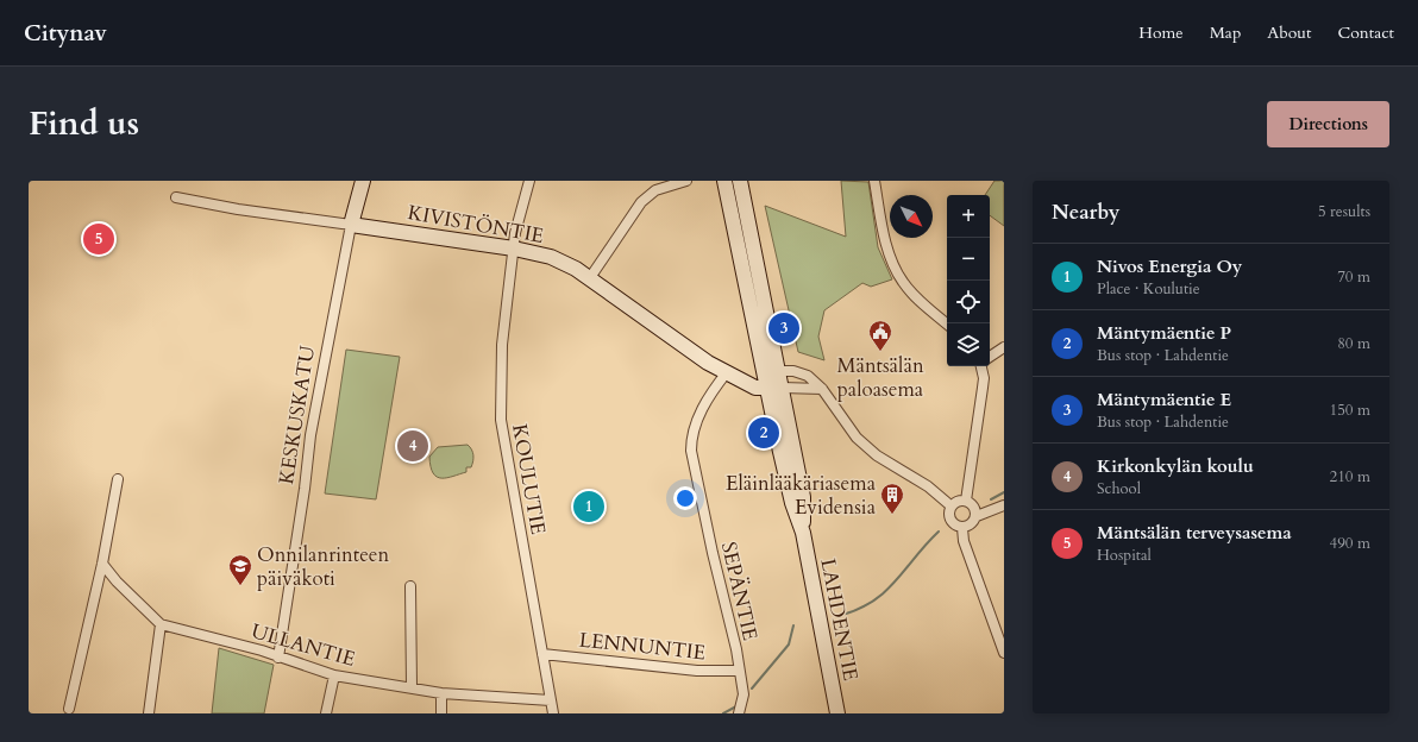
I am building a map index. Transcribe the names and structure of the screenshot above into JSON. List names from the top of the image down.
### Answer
{
  "streets": {
    "main road": ["KIVISTÖNTIE", "KESKUSKATU", "LAHDENTIE"],
    "street": [
      "KOULUTIE",
      "SEPÄNTIE",
      "ULLANTIE",
      "LENNUNTIE"
    ]
  },
  "crossings": [
    ["KIVISTÖNTIE", "KESKUSKATU"],
    ["KIVISTÖNTIE", "KOULUTIE"],
    ["KIVISTÖNTIE", "SEPÄNTIE"],
    ["KIVISTÖNTIE", "LAHDENTIE"],
    ["KESKUSKATU", "ULLANTIE"],
    ["KOULUTIE", "ULLANTIE"],
    ["KOULUTIE", "LENNUNTIE"],
    ["SEPÄNTIE", "LENNUNTIE"]
  ],
  "places": {
    "public building": ["Mäntsälän paloasema"],
    "building": ["Eläinlääkäriasema Evidensia"],
    "school or university": ["Onnilanrinteen päiväkoti"]
  },
  "north": "bottom right",
  "page": {
    "header": "Citynav",
    "nav": [
      "Home",
      "Map",
      "About",
      "Contact"
    ],
    "title": "Find us",
    "buttons": "Directions",
    "heading": ["Nearby", "5 results"],
    "map_buttons": ["+", "−"],
    "pins": [
      "5",
      "3",
      "2",
      "4",
      "1"
    ],
    "list": [
      {
        "mark": "1",
        "name": "Nivos Energia Oy",
        "note": "Place · Koulutie",
        "value": "70 m"
      },
      {
        "mark": "2",
        "name": "Mäntymäentie P",
        "note": "Bus stop · Lahdentie",
        "value": "80 m"
      },
      {
        "mark": "3",
        "name": "Mäntymäentie E",
        "note": "Bus stop · Lahdentie",
        "value": "150 m"
      },
      {
        "mark": "4",
        "name": "Kirkonkylän koulu",
        "note": "School",
        "value": "210 m"
      },
      {
        "mark": "5",
        "name": "Mäntsälän terveysasema",
        "note": "Hospital",
        "value": "490 m"
      }
    ]
  }
}
